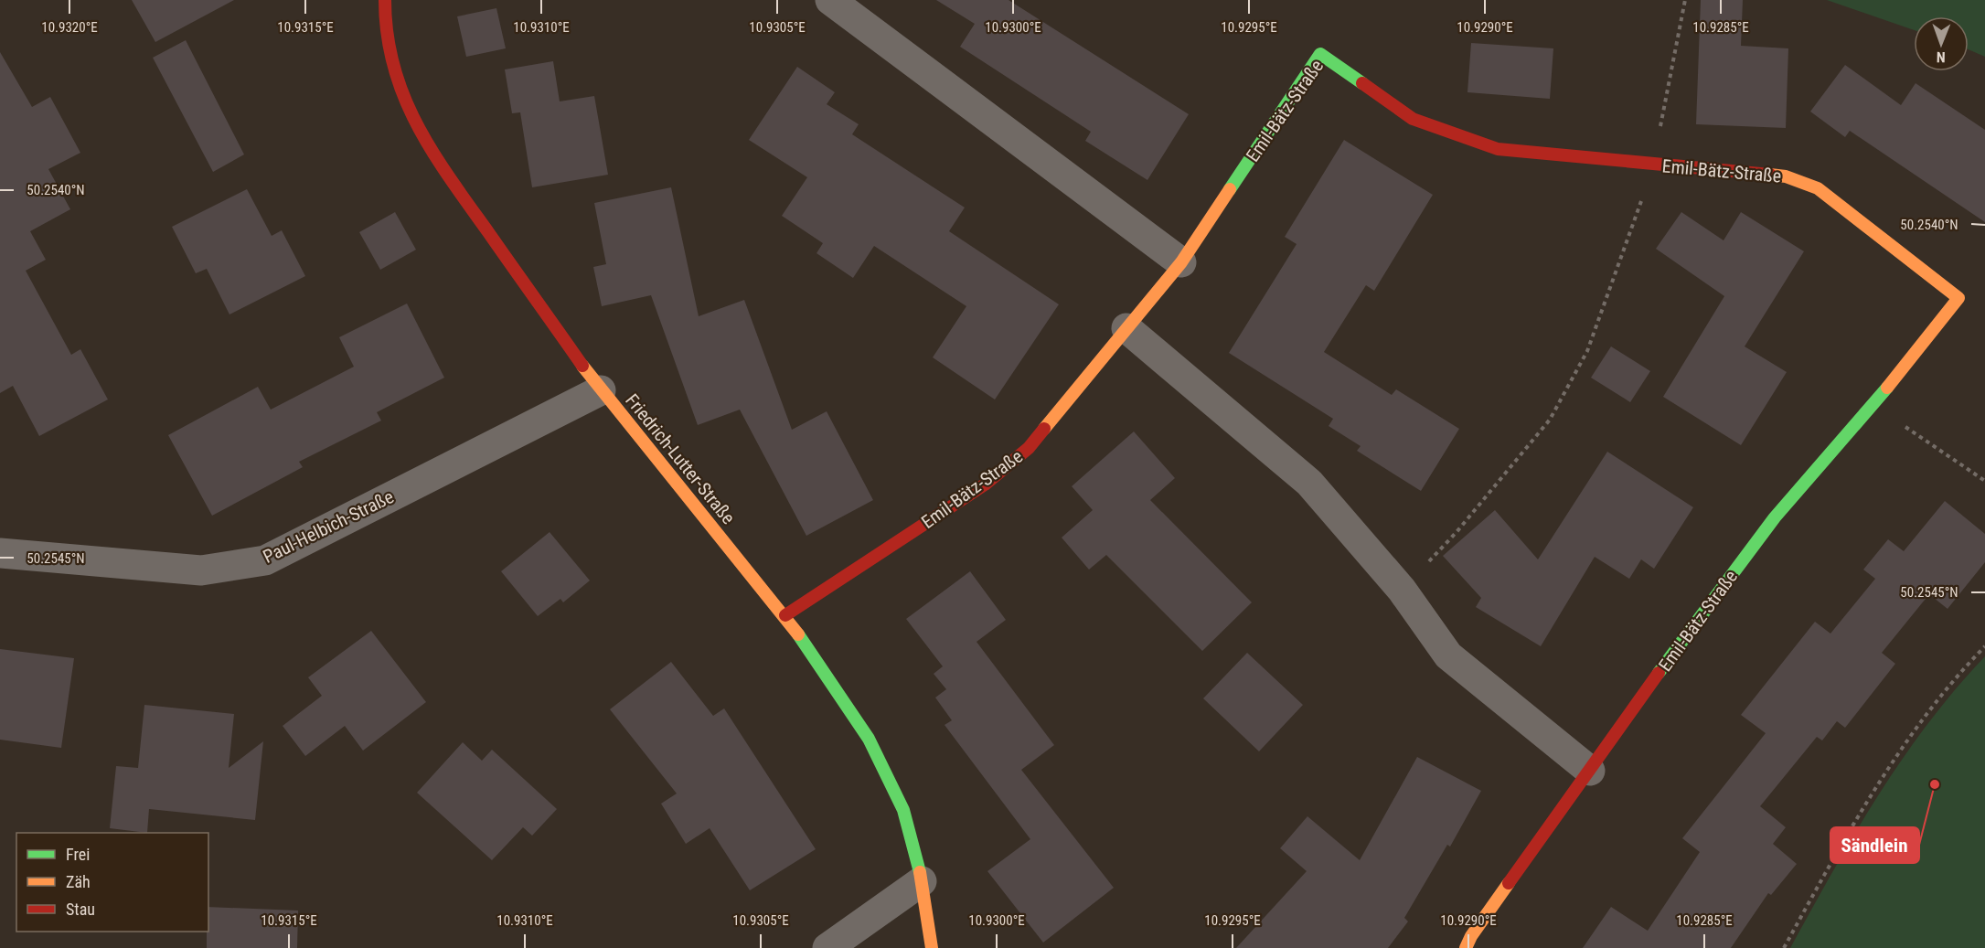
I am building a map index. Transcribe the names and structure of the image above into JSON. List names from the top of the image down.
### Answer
{
  "streets": {
    "street": ["Emil-Bätz-Straße", "Friedrich-Lutter-Straße", "Paul-Helbich-Straße"]
  },
  "crossings": [
    ["Emil-Bätz-Straße", "Friedrich-Lutter-Straße"],
    ["Friedrich-Lutter-Straße", "Paul-Helbich-Straße"]
  ],
  "places": ["Sändlein"],
  "legend": ["Frei", "Zäh", "Stau"],
  "north": "bottom",
  "coordinates": [
    "10.9320°E",
    "10.9315°E",
    "10.9310°E",
    "10.9305°E",
    "10.9300°E",
    "10.9295°E",
    "10.9290°E",
    "10.9285°E",
    "50.2540°N",
    "50.2545°N"
  ]
}
